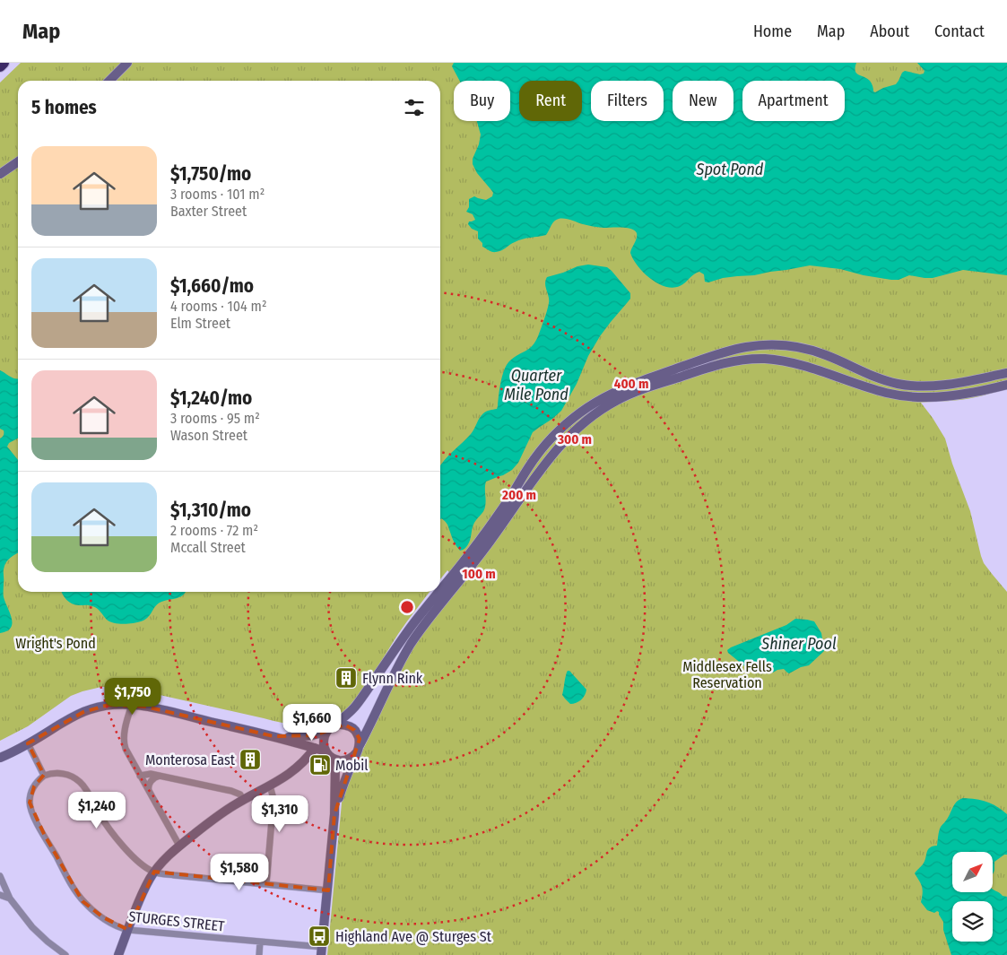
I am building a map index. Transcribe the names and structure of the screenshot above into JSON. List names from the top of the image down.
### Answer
{
  "streets": {
    "street": ["STURGES STREET"]
  },
  "water": ["Spot Pond", "Quarter Mile Pond", "Shiner Pool"],
  "parks": ["Wright's Pond", "Middlesex Fells Reservation"],
  "places": {
    "building": ["Flynn Rink", "Monterosa East"],
    "fuel station": ["Mobil"],
    "bus stop": ["Highland Ave @ Sturges St"]
  },
  "north": "top right",
  "page": {
    "header": "Map",
    "nav": [
      "Home",
      "Map",
      "About",
      "Contact"
    ],
    "chip": [
      "Buy",
      "Rent",
      "Filters",
      "New",
      "Apartment"
    ],
    "heading": "5 homes",
    "list": [
      {
        "name": "$1,750/mo",
        "note": "3 rooms · 101 m² · Baxter Street"
      },
      {
        "name": "$1,660/mo",
        "note": "4 rooms · 104 m² · Elm Street"
      },
      {
        "name": "$1,240/mo",
        "note": "3 rooms · 95 m² · Wason Street"
      },
      {
        "name": "$1,310/mo",
        "note": "2 rooms · 72 m² · Mccall Street"
      }
    ],
    "price": [
      "$1,750",
      "$1,660",
      "$1,240",
      "$1,310",
      "$1,580"
    ]
  },
  "rings": [
    "400 m",
    "300 m",
    "200 m",
    "100 m"
  ]
}
